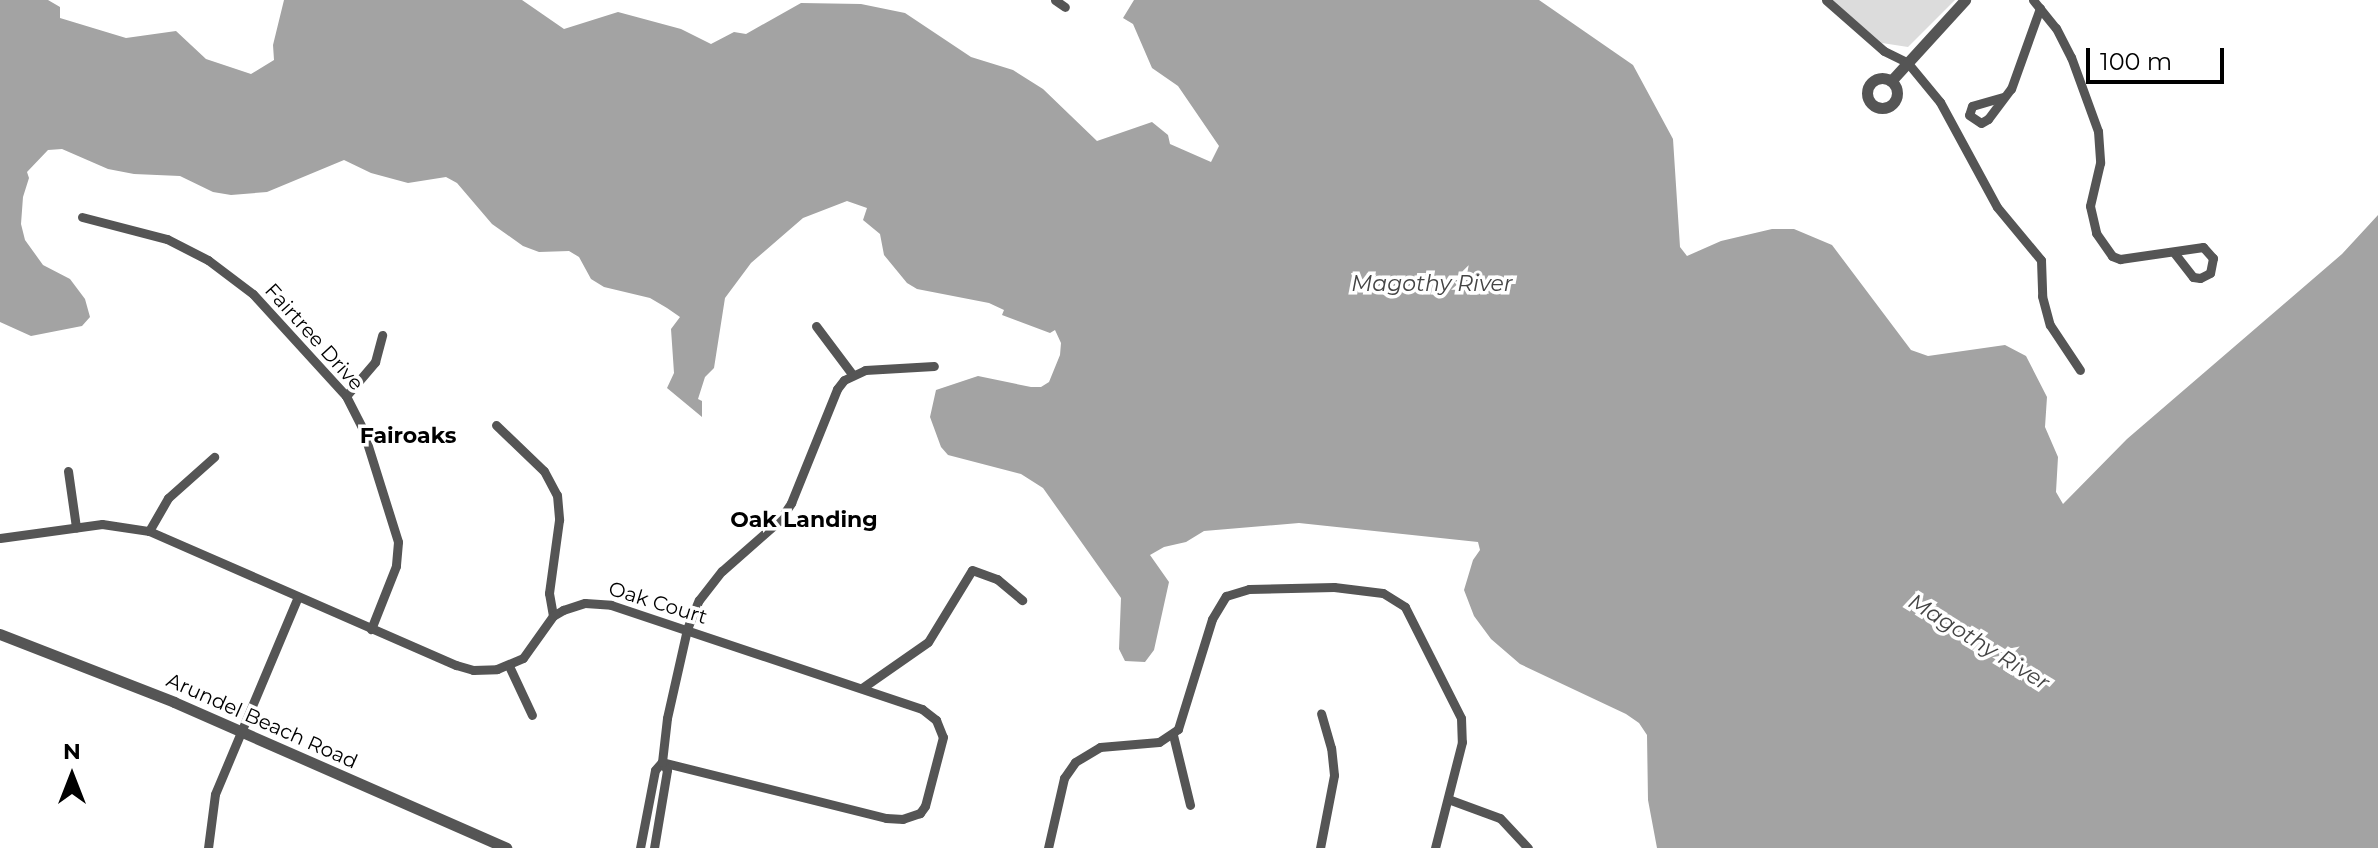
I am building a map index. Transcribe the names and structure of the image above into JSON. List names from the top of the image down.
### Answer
{
  "streets": {
    "street": ["Fairtree Drive", "Oak Court", "Arundel Beach Road"]
  },
  "districts": ["Fairoaks", "Oak Landing"],
  "water": ["Magothy River"],
  "scale_bar": "100 m",
  "north": "top"
}
